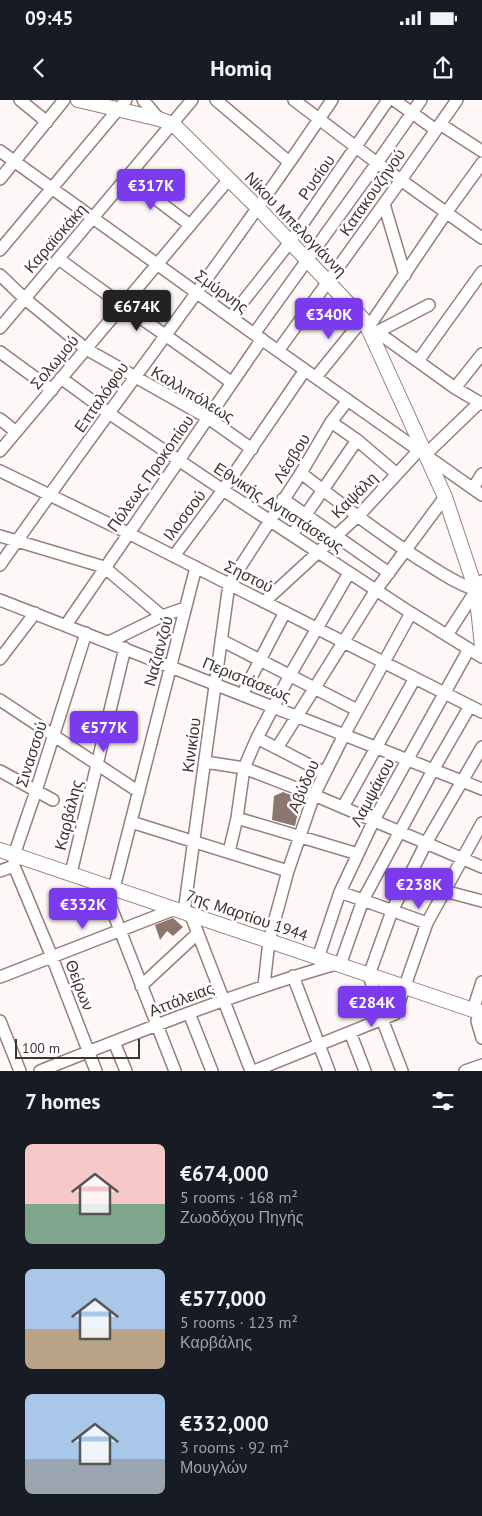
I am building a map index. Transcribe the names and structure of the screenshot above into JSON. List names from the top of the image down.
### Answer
{
  "streets": {
    "main road": ["Νίκου Μπελογιάννη", "7ης Μαρτίου 1944"],
    "street": [
      "Ρυσίου",
      "Κατακουζηνού",
      "Καραϊσκάκη",
      "Σμύρνης",
      "Σολωμού",
      "Καλλιπόλεως",
      "Επταλόφου",
      "Λέσβου",
      "Πόλεως Προκοπίου",
      "Καψάλη",
      "Εθνικής Αντιστάσεως",
      "Ιλοσσού",
      "Σηστού",
      "Ναζιανζού",
      "Περιστάσεως",
      "Κινικίου",
      "Σινασσού",
      "Αβύδου",
      "Λαμψάκου",
      "Καρβάλης",
      "Θείρων",
      "Αττάλειας"
    ]
  },
  "crossings": [
    ["Ρυσίου", "Νίκου Μπελογιάννη"],
    ["Ρυσίου", "Σμύρνης"],
    ["Κατακουζηνού", "Νίκου Μπελογιάννη"],
    ["Κατακουζηνού", "Σμύρνης"],
    ["Νίκου Μπελογιάννη", "Καραϊσκάκη"],
    ["Νίκου Μπελογιάννη", "Σμύρνης"],
    ["Νίκου Μπελογιάννη", "Σολωμού"],
    ["Νίκου Μπελογιάννη", "Επταλόφου"],
    ["Νίκου Μπελογιάννη", "Πόλεως Προκοπίου"],
    ["Νίκου Μπελογιάννη", "Καψάλη"],
    ["Νίκου Μπελογιάννη", "Εθνικής Αντιστάσεως"],
    ["Νίκου Μπελογιάννη", "Λαμψάκου"],
    ["Καραϊσκάκη", "Σμύρνης"],
    ["Καραϊσκάκη", "Καλλιπόλεως"],
    ["Σμύρνης", "Σολωμού"],
    ["Σμύρνης", "Επταλόφου"],
    ["Σμύρνης", "Λέσβου"],
    ["Σμύρνης", "Πόλεως Προκοπίου"],
    ["Σμύρνης", "Καψάλη"],
    ["Σμύρνης", "Ιλοσσού"],
    ["Σολωμού", "Καλλιπόλεως"],
    ["Σολωμού", "Εθνικής Αντιστάσεως"],
    ["Καλλιπόλεως", "Επταλόφου"],
    ["Καλλιπόλεως", "Πόλεως Προκοπίου"],
    ["Καλλιπόλεως", "Ιλοσσού"],
    ["Επταλόφου", "Εθνικής Αντιστάσεως"],
    ["Επταλόφου", "Σηστού"],
    ["Λέσβου", "Εθνικής Αντιστάσεως"],
    ["Λέσβου", "Σηστού"],
    ["Λέσβου", "Κινικίου"],
    ["Πόλεως Προκοπίου", "Εθνικής Αντιστάσεως"],
    ["Πόλεως Προκοπίου", "Σηστού"],
    ["Πόλεως Προκοπίου", "Περιστάσεως"],
    ["Καψάλη", "Εθνικής Αντιστάσεως"],
    ["Καψάλη", "Σηστού"],
    ["Εθνικής Αντιστάσεως", "Ιλοσσού"],
    ["Εθνικής Αντιστάσεως", "Αβύδου"],
    ["Εθνικής Αντιστάσεως", "Λαμψάκου"],
    ["Ιλοσσού", "Σηστού"],
    ["Σηστού", "Ναζιανζού"],
    ["Σηστού", "Κινικίου"],
    ["Σηστού", "Αβύδου"],
    ["Σηστού", "Λαμψάκου"],
    ["Ναζιανζού", "Περιστάσεως"],
    ["Ναζιανζού", "7ης Μαρτίου 1944"],
    ["Περιστάσεως", "Κινικίου"],
    ["Περιστάσεως", "Σινασσού"],
    ["Περιστάσεως", "Αβύδου"],
    ["Περιστάσεως", "Λαμψάκου"],
    ["Περιστάσεως", "Καρβάλης"],
    ["Κινικίου", "7ης Μαρτίου 1944"],
    ["Σινασσού", "7ης Μαρτίου 1944"],
    ["Σινασσού", "Θείρων"],
    ["Αβύδου", "7ης Μαρτίου 1944"],
    ["Αβύδου", "Αττάλειας"],
    ["Λαμψάκου", "7ης Μαρτίου 1944"],
    ["Καρβάλης", "7ης Μαρτίου 1944"],
    ["7ης Μαρτίου 1944", "Θείρων"],
    ["7ης Μαρτίου 1944", "Αττάλειας"],
    ["Θείρων", "Αττάλειας"]
  ],
  "scale_bar": "100 m",
  "page": {
    "status": "09:45",
    "header": "Homiq",
    "price": [
      "€317K",
      "€674K",
      "€340K",
      "€577K",
      "€238K",
      "€332K",
      "€284K"
    ],
    "scale": "100 m",
    "heading": "7 homes",
    "list": [
      {
        "name": "€674,000",
        "note": "5 rooms · 168 m² · Ζωοδόχου Πηγής"
      },
      {
        "name": "€577,000",
        "note": "5 rooms · 123 m² · Καρβάλης"
      },
      {
        "name": "€332,000",
        "note": "3 rooms · 92 m² · Μουγλών"
      }
    ]
  }
}
